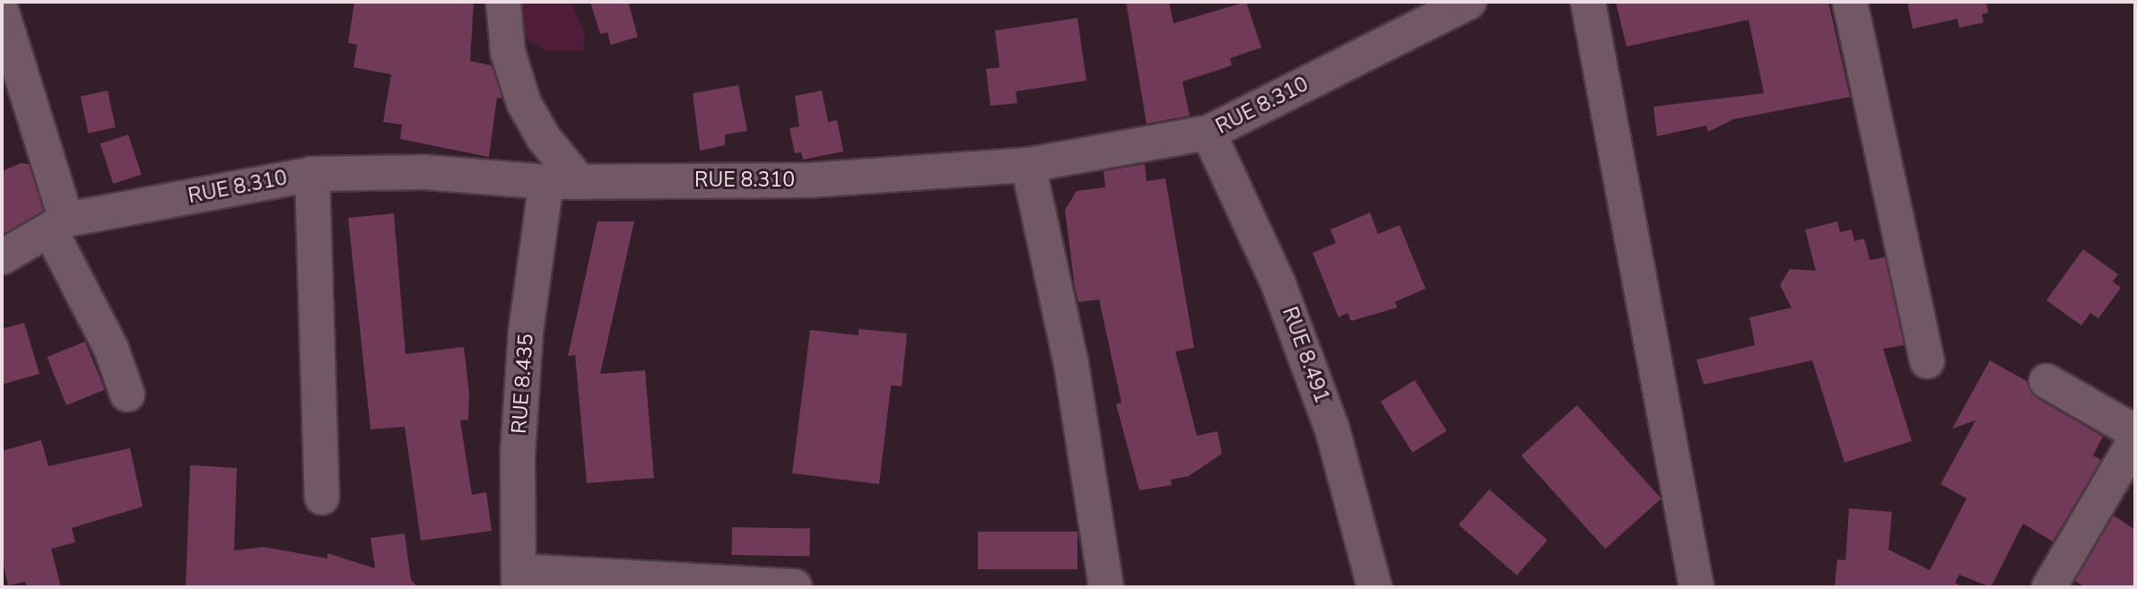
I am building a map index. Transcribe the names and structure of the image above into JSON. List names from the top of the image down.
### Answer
{
  "streets": {
    "street": ["RUE 8.310", "RUE 8.491", "RUE 8.435"]
  },
  "crossings": [
    ["RUE 8.310", "RUE 8.491"],
    ["RUE 8.310", "RUE 8.435"]
  ]
}
